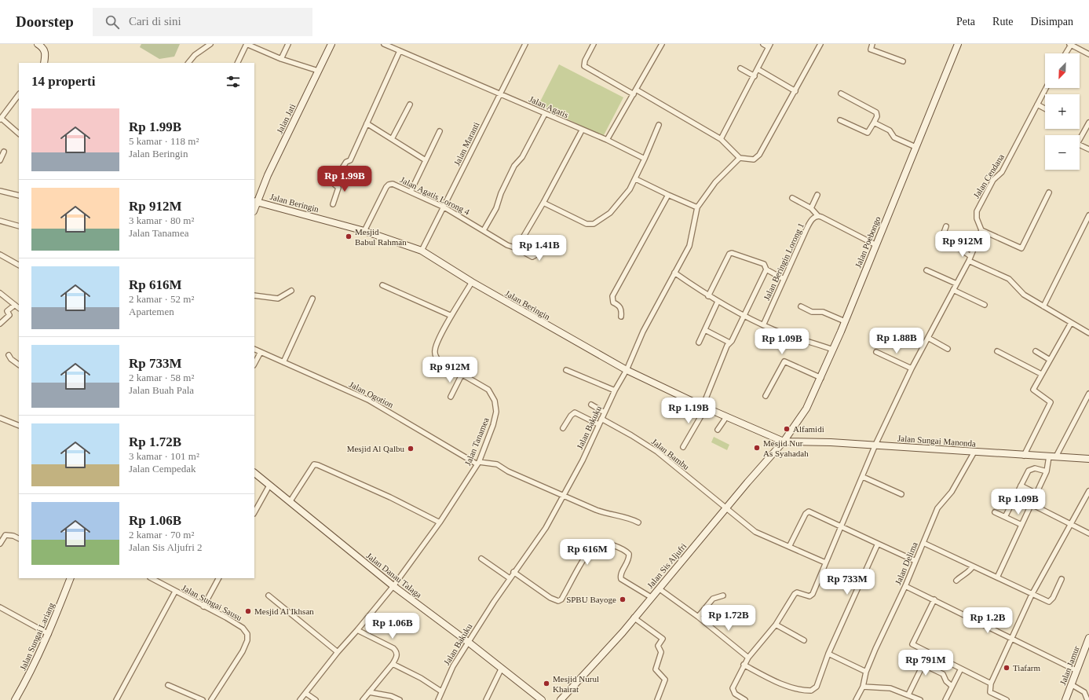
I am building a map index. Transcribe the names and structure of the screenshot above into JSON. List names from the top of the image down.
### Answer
{
  "streets": {
    "street": [
      "Jalan Agatis",
      "Jalan Jati",
      "Jalan Maranti",
      "Jalan Cendana",
      "Jalan Agatis Lorong 4",
      "Jalan Beringin",
      "Jalan Poebongo",
      "Jalan Beringin Lorong 1",
      "Jalan Ogotion",
      "Jalan Bakuku",
      "Jalan Sungai Manonda",
      "Jalan Tanamea",
      "Jalan Bambu",
      "Jalan Delima",
      "Jalan Sis Aljufri",
      "Jalan Danau Talaga",
      "Jalan Sungai Sausu",
      "Jalan Sungai Lariang",
      "Jalan Jamur"
    ]
  },
  "crossings": [
    ["Jalan Agatis", "Jalan Maranti"],
    ["Jalan Jati", "Jalan Beringin"],
    ["Jalan Maranti", "Jalan Agatis Lorong 4"],
    ["Jalan Maranti", "Jalan Beringin"],
    ["Jalan Agatis Lorong 4", "Jalan Beringin"],
    ["Jalan Beringin", "Jalan Poebongo"],
    ["Jalan Beringin", "Jalan Bakuku"],
    ["Jalan Beringin", "Jalan Sungai Manonda"],
    ["Jalan Beringin", "Jalan Tanamea"],
    ["Jalan Beringin", "Jalan Sis Aljufri"],
    ["Jalan Poebongo", "Jalan Sungai Manonda"],
    ["Jalan Poebongo", "Jalan Sis Aljufri"],
    ["Jalan Ogotion", "Jalan Tanamea"],
    ["Jalan Bakuku", "Jalan Bambu"],
    ["Jalan Bakuku", "Jalan Danau Talaga"],
    ["Jalan Sungai Manonda", "Jalan Delima"],
    ["Jalan Sungai Manonda", "Jalan Sis Aljufri"],
    ["Jalan Tanamea", "Jalan Danau Talaga"],
    ["Jalan Bambu", "Jalan Sis Aljufri"]
  ],
  "places": [
    "Mesjid Babul Rahman",
    "Alfamidi",
    "Mesjid Nur As Syahadah",
    "Mesjid Al Qalbu",
    "SPBU Bayoge",
    "Mesjid Al Ikhsan",
    "Tiafarm",
    "Mesjid Nurul Khairat"
  ],
  "north": "bottom left",
  "page": {
    "header": "Doorstep",
    "search": "Cari di sini",
    "nav": ["Peta", "Rute", "Disimpan"],
    "map_buttons": ["+", "−"],
    "heading": "14 properti",
    "list": [
      {
        "name": "Rp 1.99B",
        "note": "5 kamar · 118 m² · Jalan Beringin"
      },
      {
        "name": "Rp 912M",
        "note": "3 kamar · 80 m² · Jalan Tanamea"
      },
      {
        "name": "Rp 616M",
        "note": "2 kamar · 52 m² · Apartemen"
      },
      {
        "name": "Rp 733M",
        "note": "2 kamar · 58 m² · Jalan Buah Pala"
      },
      {
        "name": "Rp 1.72B",
        "note": "3 kamar · 101 m² · Jalan Cempedak"
      },
      {
        "name": "Rp 1.06B",
        "note": "2 kamar · 70 m² · Jalan Sis Aljufri 2"
      }
    ],
    "price": [
      "Rp 1.99B",
      "Rp 912M",
      "Rp 1.41B",
      "Rp 1.88B",
      "Rp 1.09B",
      "Rp 912M",
      "Rp 1.19B",
      "Rp 1.09B",
      "Rp 616M",
      "Rp 733M",
      "Rp 1.72B",
      "Rp 1.2B",
      "Rp 1.06B",
      "Rp 791M"
    ]
  }
}
